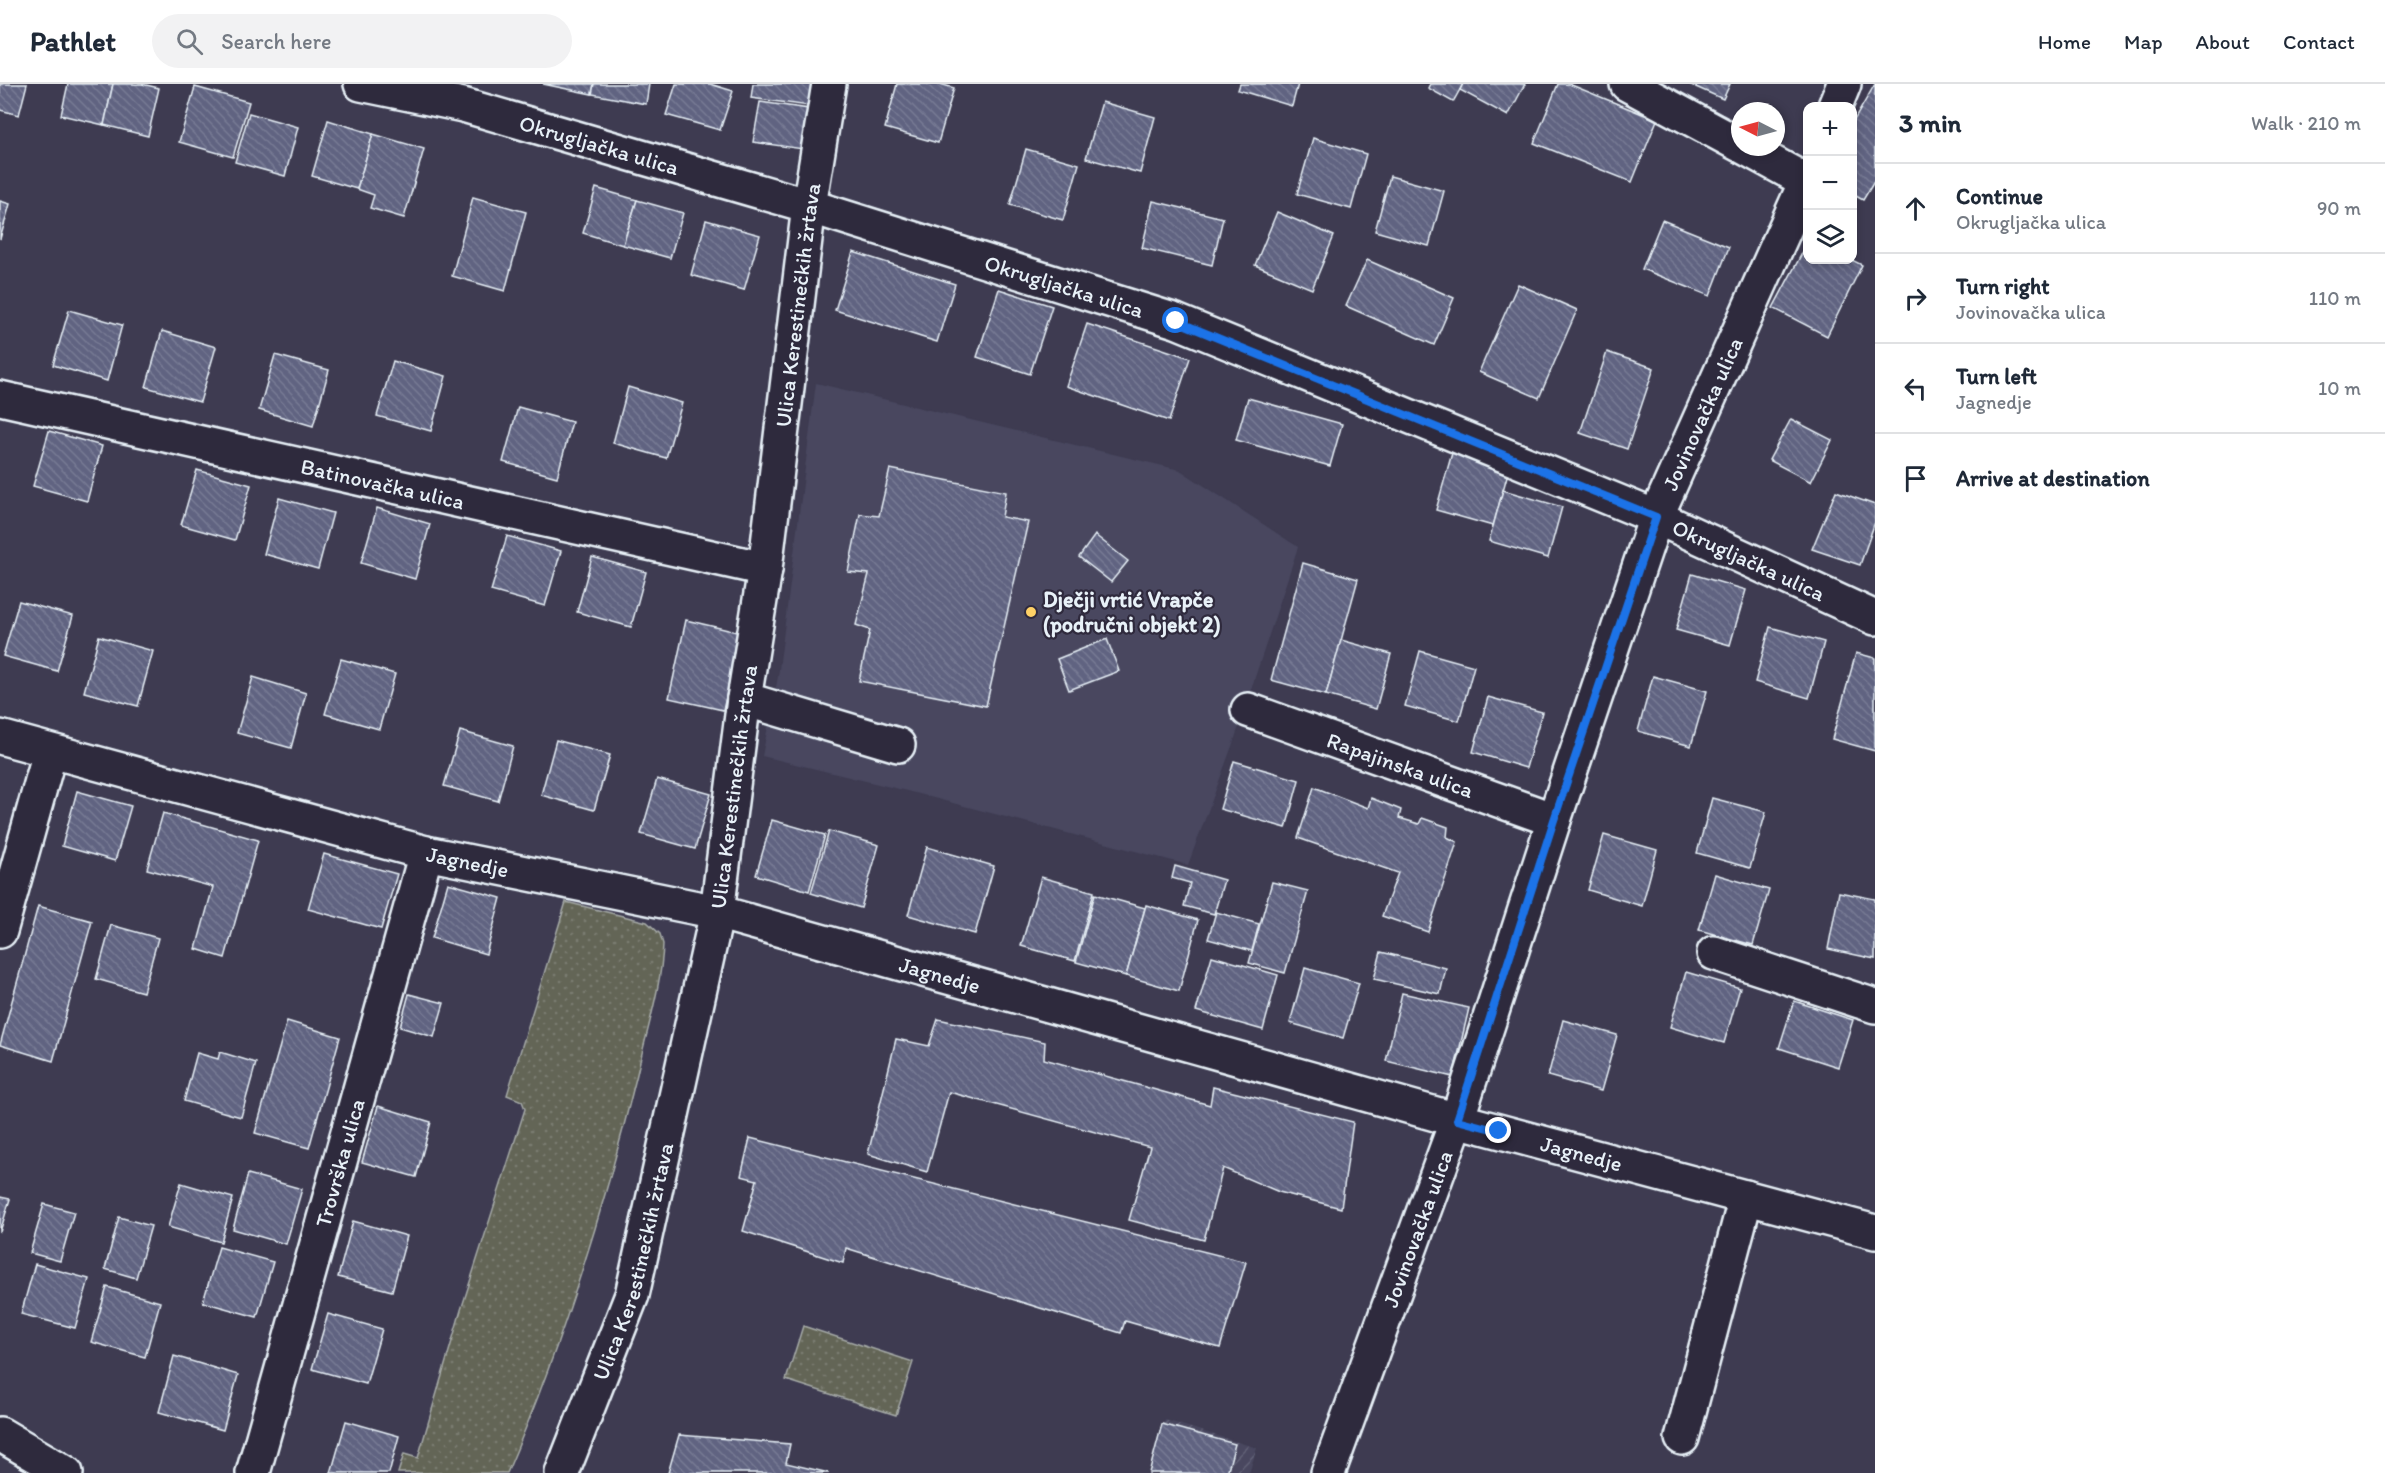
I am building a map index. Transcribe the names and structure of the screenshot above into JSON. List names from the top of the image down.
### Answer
{
  "streets": {
    "street": [
      "Okrugljačka ulica",
      "Ulica Kerestinečkih žrtava",
      "Jovinovačka ulica",
      "Batinovačka ulica",
      "Rapajinska ulica",
      "Jagnedje",
      "Trovrška ulica"
    ]
  },
  "crossings": [
    ["Okrugljačka ulica", "Ulica Kerestinečkih žrtava"],
    ["Okrugljačka ulica", "Jovinovačka ulica"],
    ["Ulica Kerestinečkih žrtava", "Batinovačka ulica"],
    ["Ulica Kerestinečkih žrtava", "Jagnedje"],
    ["Jovinovačka ulica", "Rapajinska ulica"],
    ["Jovinovačka ulica", "Jagnedje"],
    ["Jagnedje", "Trovrška ulica"]
  ],
  "places": ["Dječji vrtić Vrapče (područni objekt 2)"],
  "north": "left",
  "page": {
    "header": "Pathlet",
    "search": "Search here",
    "nav": [
      "Home",
      "Map",
      "About",
      "Contact"
    ],
    "heading": ["3 min", "Walk · 210 m"],
    "map_buttons": ["+", "−"],
    "list": [
      ["Continue", "Okrugljačka ulica", "90 m"],
      ["Turn right", "Jovinovačka ulica", "110 m"],
      ["Turn left", "Jagnedje", "10 m"],
      "Arrive at destination"
    ]
  }
}
